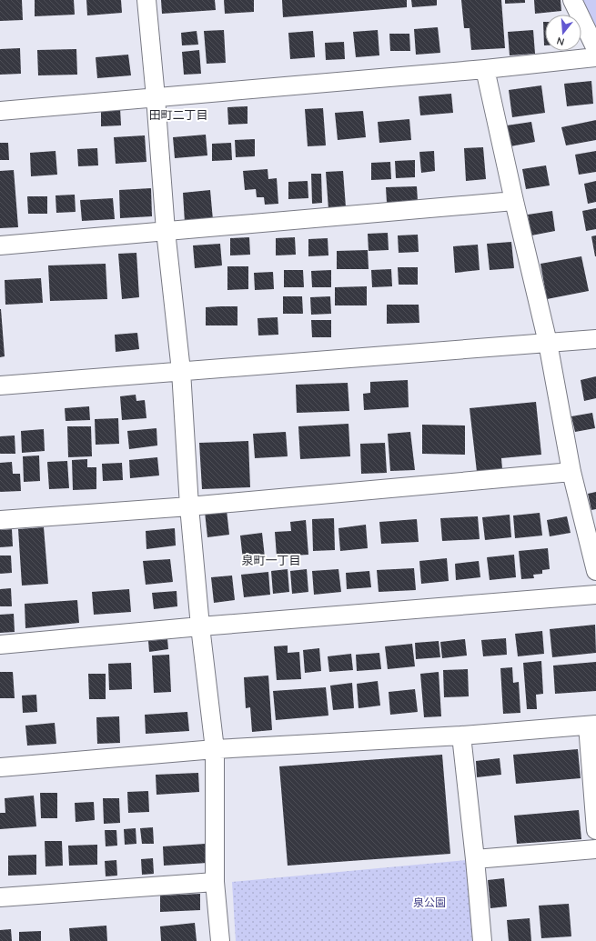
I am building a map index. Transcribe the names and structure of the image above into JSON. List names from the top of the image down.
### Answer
{
  "districts": ["田町二丁目", "泉町一丁目"],
  "parks": ["泉公園"],
  "north": "bottom"
}
